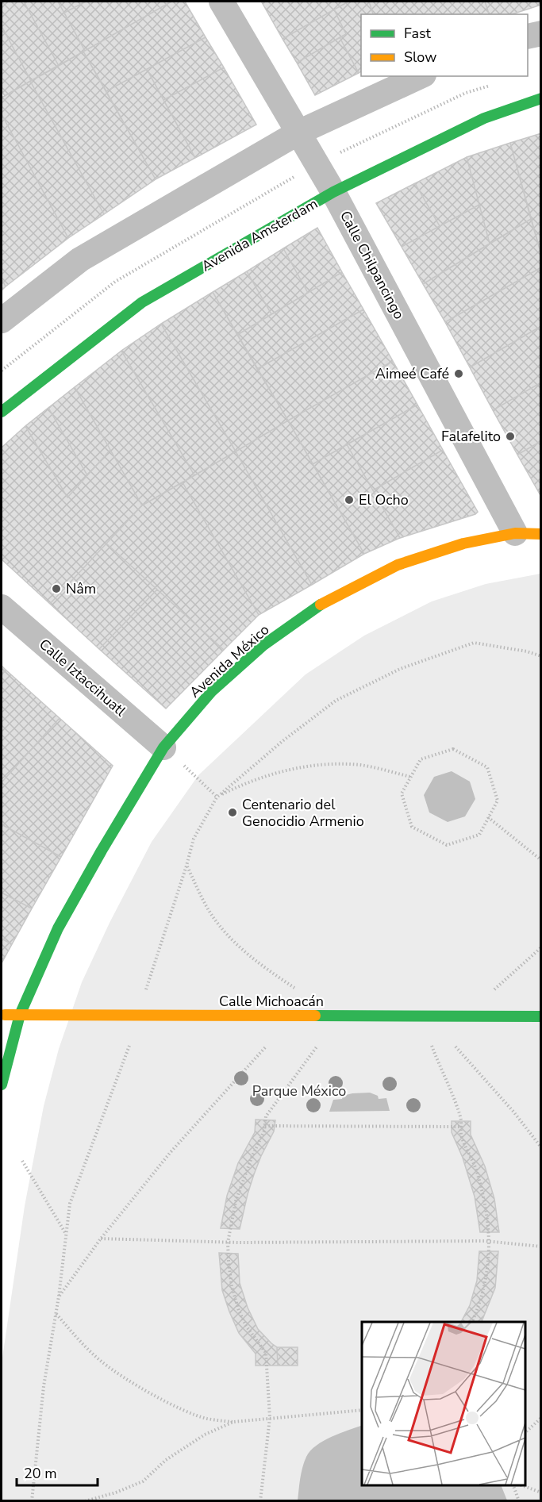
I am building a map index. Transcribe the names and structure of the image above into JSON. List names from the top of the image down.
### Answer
{
  "streets": {
    "street": [
      "Avenida Amsterdam",
      "Calle Chilpancingo",
      "Avenida México",
      "Calle Iztaccihuatl",
      "Calle Michoacán"
    ]
  },
  "crossings": [
    ["Avenida Amsterdam", "Calle Chilpancingo"],
    ["Calle Chilpancingo", "Avenida México"],
    ["Avenida México", "Calle Iztaccihuatl"],
    ["Avenida México", "Calle Michoacán"]
  ],
  "parks": ["Parque México"],
  "places": [
    "Aimeé Café",
    "Falafelito",
    "El Ocho",
    "Nâm",
    "Centenario del Genocidio Armenio"
  ],
  "legend": ["Fast", "Slow"],
  "scale_bar": "20 m"
}
